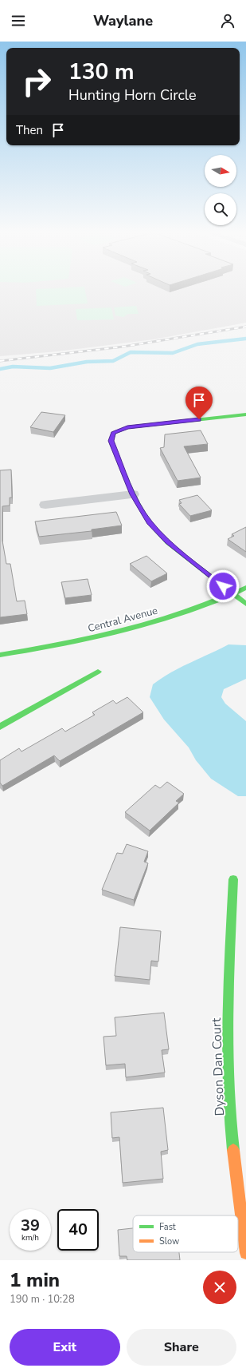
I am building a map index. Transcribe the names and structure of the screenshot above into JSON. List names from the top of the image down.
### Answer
{
  "streets": {
    "street": ["Central Avenue", "Dyson Dan Court"]
  },
  "legend": ["Fast", "Slow"],
  "north": "right",
  "page": {
    "header": "Waylane",
    "turn": ["130 m", "Hunting Horn Circle"],
    "then": "Then",
    "speed": "39 km/h",
    "limit": "40",
    "heading": ["1 min", "190 m · 10:28"],
    "buttons": ["Exit", "Share"]
  }
}
